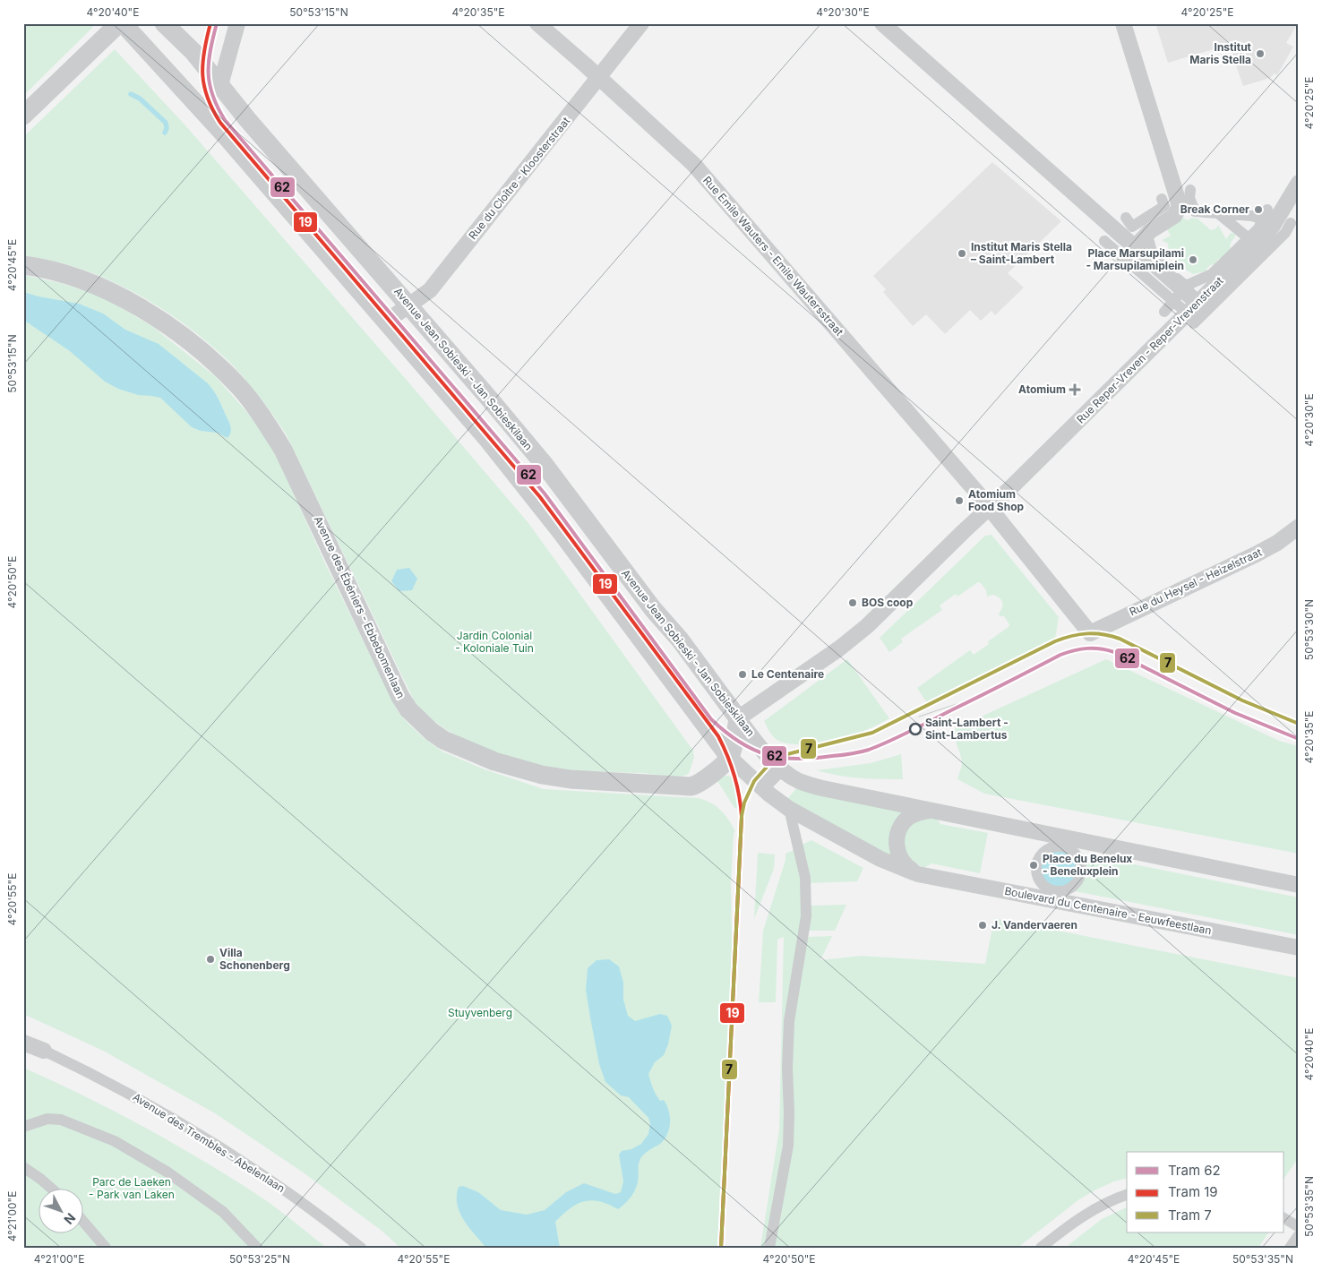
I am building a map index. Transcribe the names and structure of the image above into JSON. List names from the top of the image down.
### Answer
{
  "streets": {
    "street": [
      "Rue du Cloître - Kloosterstraat",
      "Rue Emile Wauters - Emile Wautersstraat",
      "Rue Reper-Vreven - Reper-Vrevenstraat",
      "Avenue Jean Sobieski - Jan Sobieskilaan",
      "Rue du Heysel - Heizelstraat",
      "Avenue des Ébéniers - Ebbebomenlaan",
      "Boulevard du Centenaire - Eeuwfeestlaan",
      "Avenue des Trembles - Abelenlaan"
    ]
  },
  "crossings": [
    ["Rue du Cloître - Kloosterstraat", "Rue Emile Wauters - Emile Wautersstraat"],
    ["Rue du Cloître - Kloosterstraat", "Avenue Jean Sobieski - Jan Sobieskilaan"],
    ["Rue Emile Wauters - Emile Wautersstraat", "Rue Reper-Vreven - Reper-Vrevenstraat"],
    ["Rue Emile Wauters - Emile Wautersstraat", "Rue du Heysel - Heizelstraat"],
    ["Rue Reper-Vreven - Reper-Vrevenstraat", "Avenue Jean Sobieski - Jan Sobieskilaan"]
  ],
  "parks": ["Jardin Colonial - Koloniale Tuin", "Stuyvenberg", "Parc de Laeken - Park van Laken"],
  "places": {
    "other": [
      "Institut Maris Stella",
      "Break Corner",
      "Institut Maris Stella – Saint-Lambert",
      "Place Marsupilami - Marsupilamiplein",
      "Atomium Food Shop",
      "BOS coop",
      "Le Centenaire",
      "Saint-Lambert - Sint-Lambertus",
      "Place du Benelux - Beneluxplein",
      "J. Vandervaeren",
      "Villa Schonenberg"
    ],
    "health": ["Atomium"]
  },
  "lines": ["tram line 62", "tram line 19", "tram line 7"],
  "legend": ["Tram 62", "Tram 19", "Tram 7"],
  "north": "bottom right",
  "coordinates": [
    "4°20'40\"E",
    "50°53'15\"N",
    "4°20'35\"E",
    "4°20'30\"E",
    "4°20'25\"E",
    "4°20'45\"E",
    "4°20'50\"E",
    "50°53'30\"N",
    "4°20'55\"E",
    "50°53'35\"N",
    "4°21'00\"E",
    "50°53'25\"N"
  ]
}
